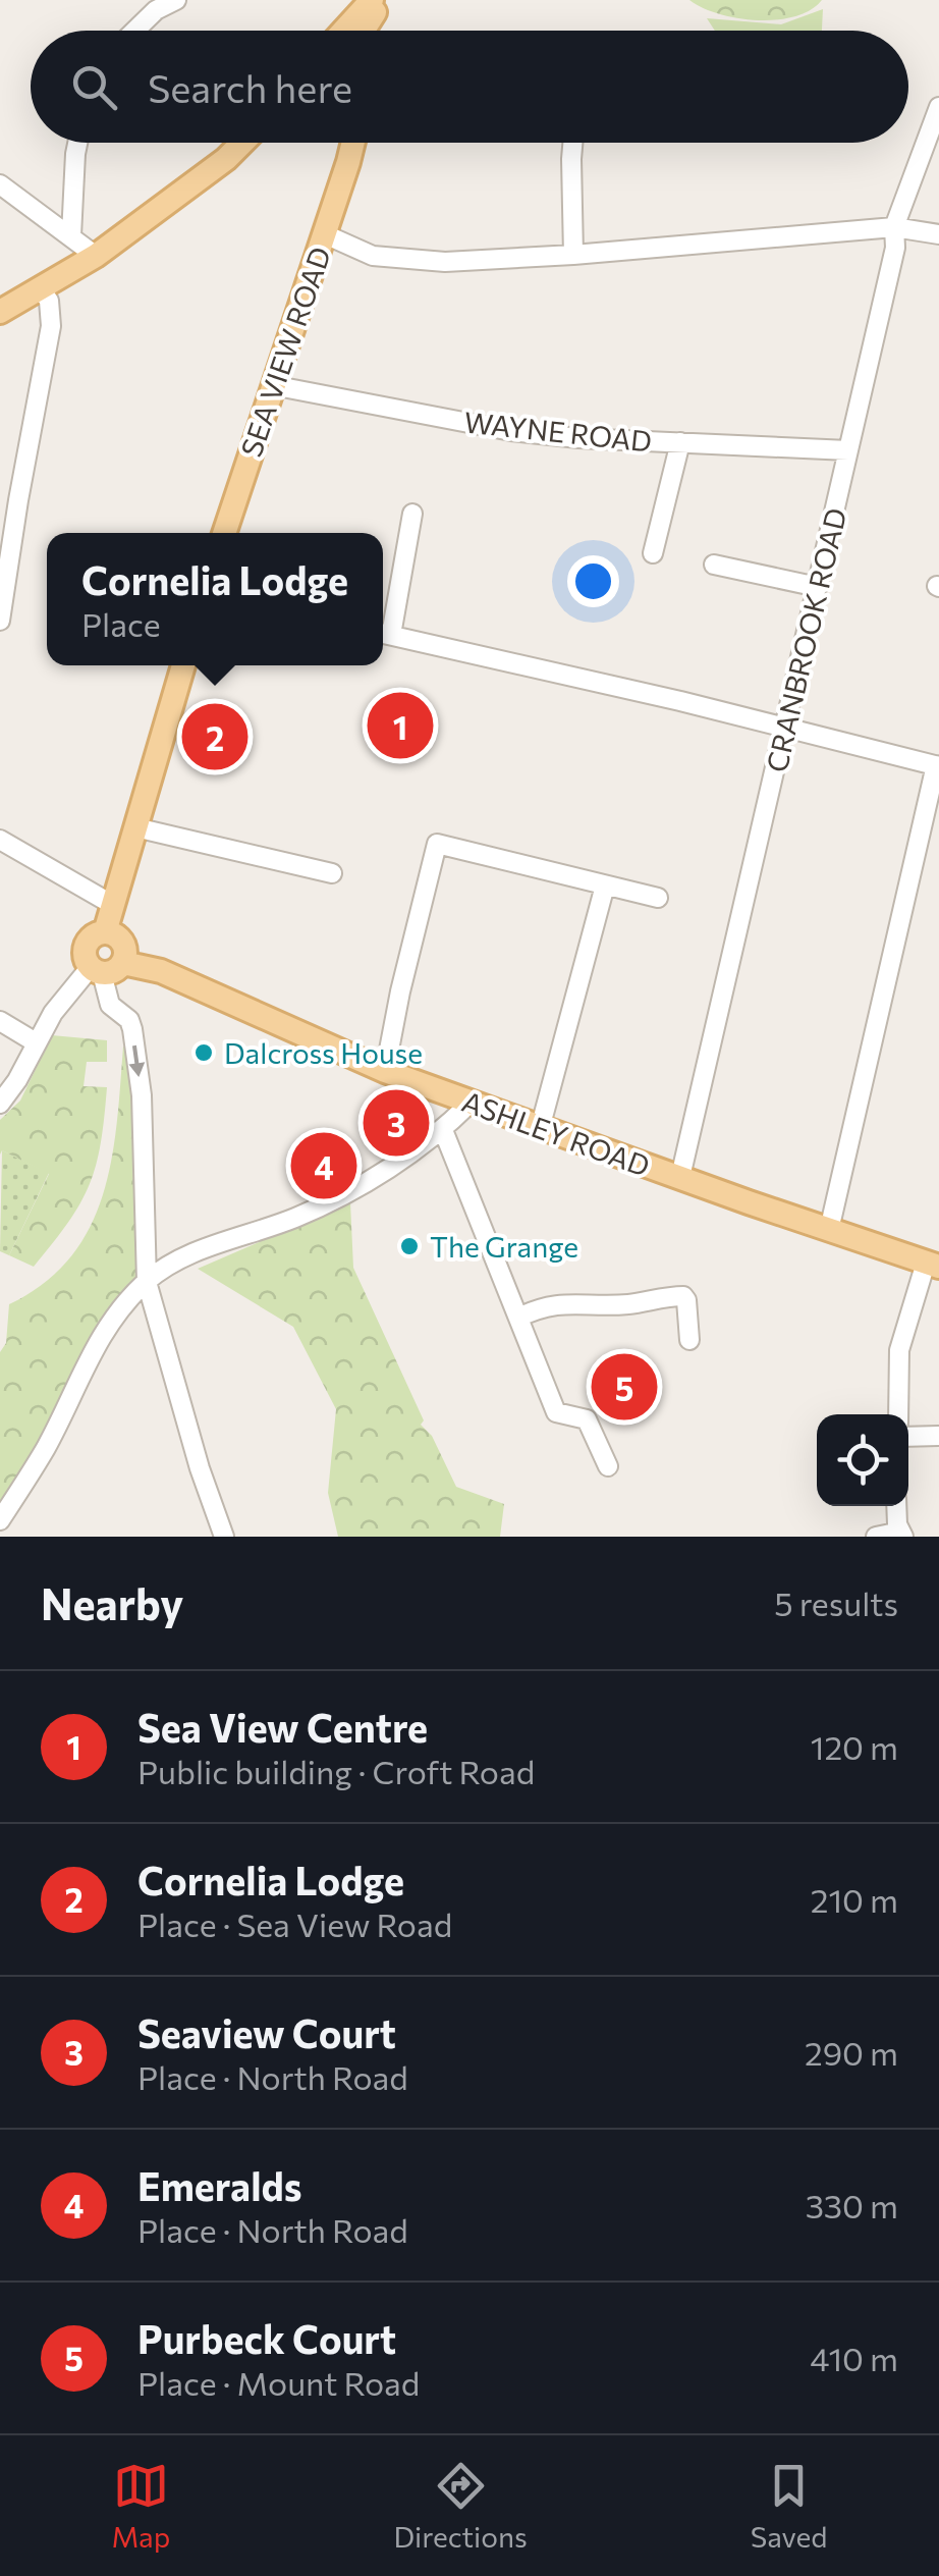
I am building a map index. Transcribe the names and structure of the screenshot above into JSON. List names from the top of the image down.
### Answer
{
  "streets": {
    "main road": ["SEA VIEW ROAD", "ASHLEY ROAD"],
    "street": ["WAYNE ROAD", "CRANBROOK ROAD"]
  },
  "crossings": [
    ["SEA VIEW ROAD", "WAYNE ROAD"],
    ["WAYNE ROAD", "CRANBROOK ROAD"],
    ["CRANBROOK ROAD", "ASHLEY ROAD"]
  ],
  "places": ["Dalcross House", "The Grange"],
  "page": {
    "search": "Search here",
    "popup": ["Cornelia Lodge", "Place"],
    "pins": [
      "1",
      "2",
      "3",
      "4",
      "5"
    ],
    "heading": ["Nearby", "5 results"],
    "list": [
      {
        "mark": "1",
        "name": "Sea View Centre",
        "note": "Public building · Croft Road",
        "value": "120 m"
      },
      {
        "mark": "2",
        "name": "Cornelia Lodge",
        "note": "Place · Sea View Road",
        "value": "210 m"
      },
      {
        "mark": "3",
        "name": "Seaview Court",
        "note": "Place · North Road",
        "value": "290 m"
      },
      {
        "mark": "4",
        "name": "Emeralds",
        "note": "Place · North Road",
        "value": "330 m"
      },
      {
        "mark": "5",
        "name": "Purbeck Court",
        "note": "Place · Mount Road",
        "value": "410 m"
      }
    ],
    "nav": ["Map", "Directions", "Saved"]
  }
}
